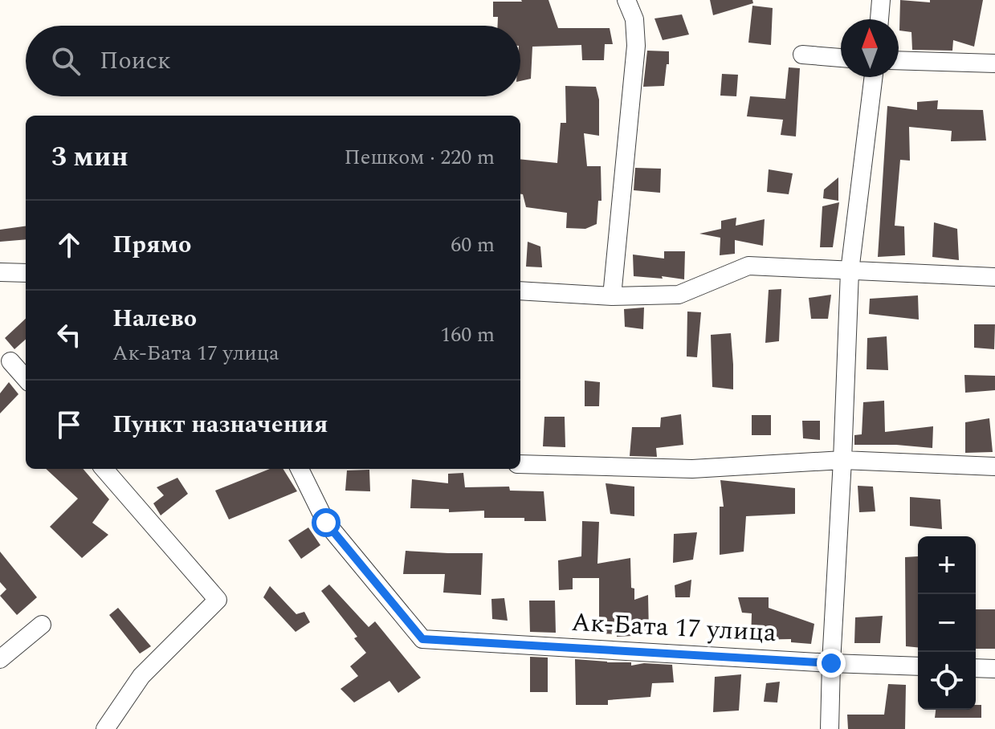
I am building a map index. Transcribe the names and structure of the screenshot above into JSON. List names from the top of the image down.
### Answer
{
  "streets": {
    "street": ["Ак-Бата 17 улица"]
  },
  "north": "top",
  "page": {
    "search": "Поиск",
    "heading": ["3 мин", "Пешком · 220 m"],
    "list": [
      ["Прямо", "60 m"],
      ["Налево", "Ак-Бата 17 улица", "160 m"],
      "Пункт назначения"
    ],
    "map_buttons": ["+", "−"]
  }
}
